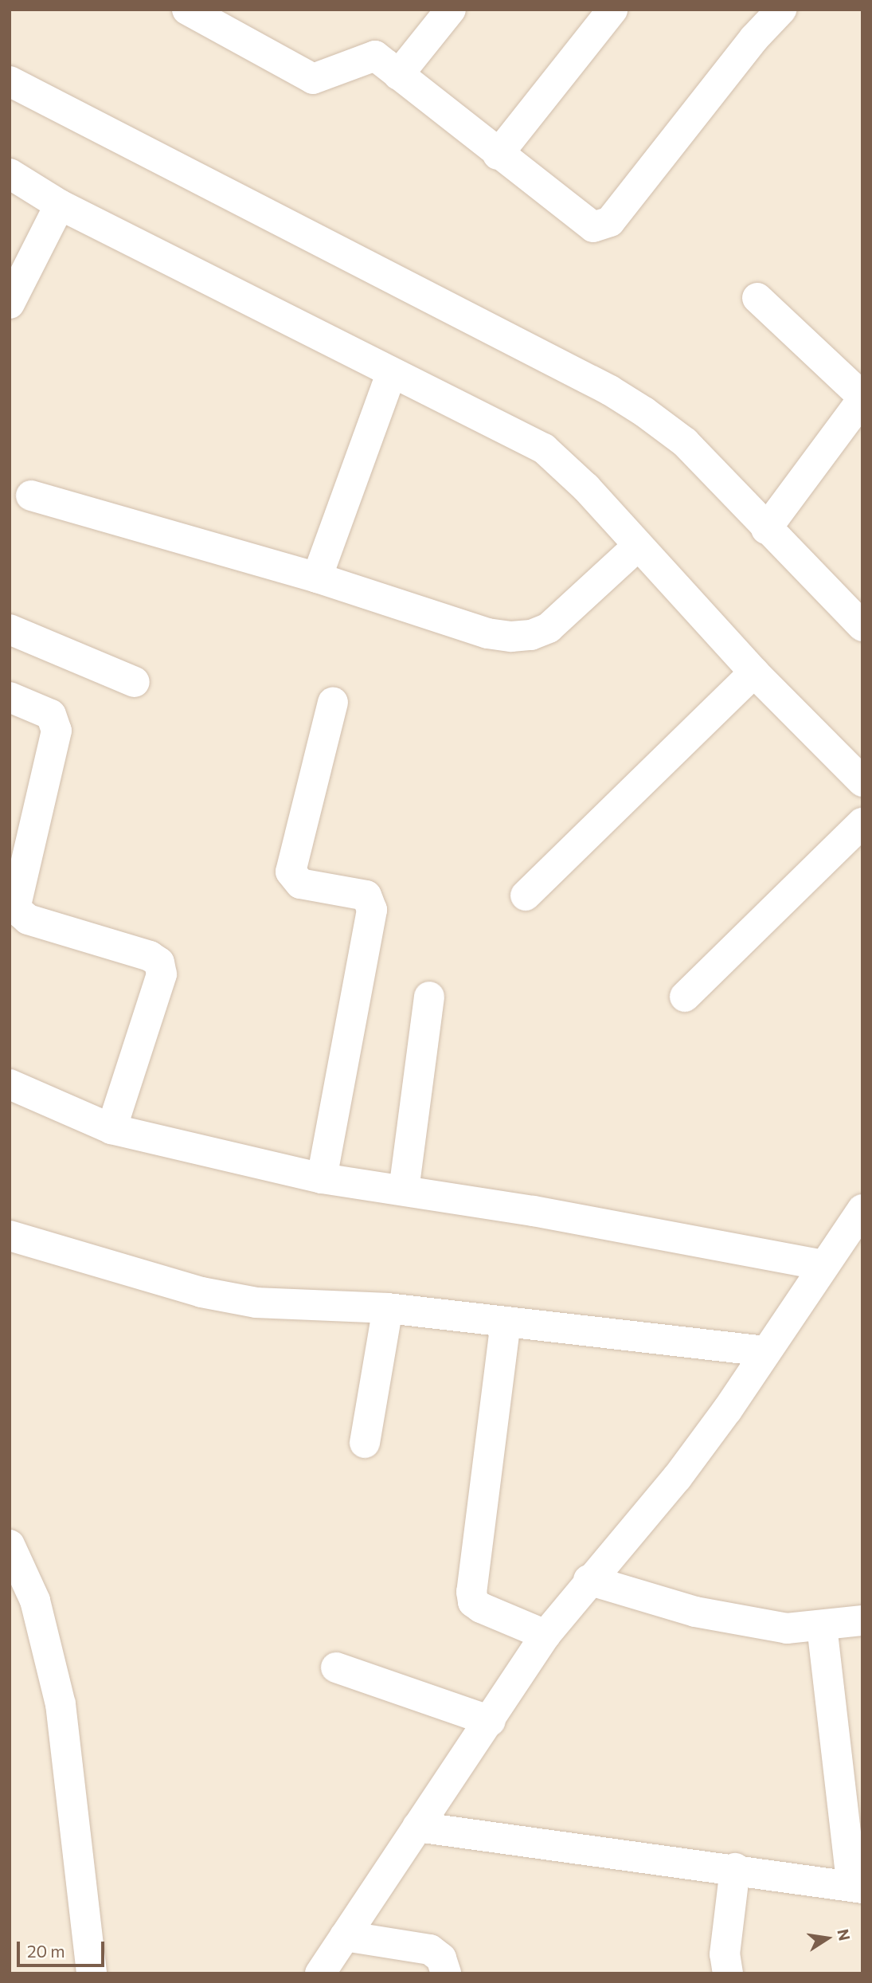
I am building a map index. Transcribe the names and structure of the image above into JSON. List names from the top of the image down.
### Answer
{
  "scale_bar": "20 m",
  "north": "right"
}
